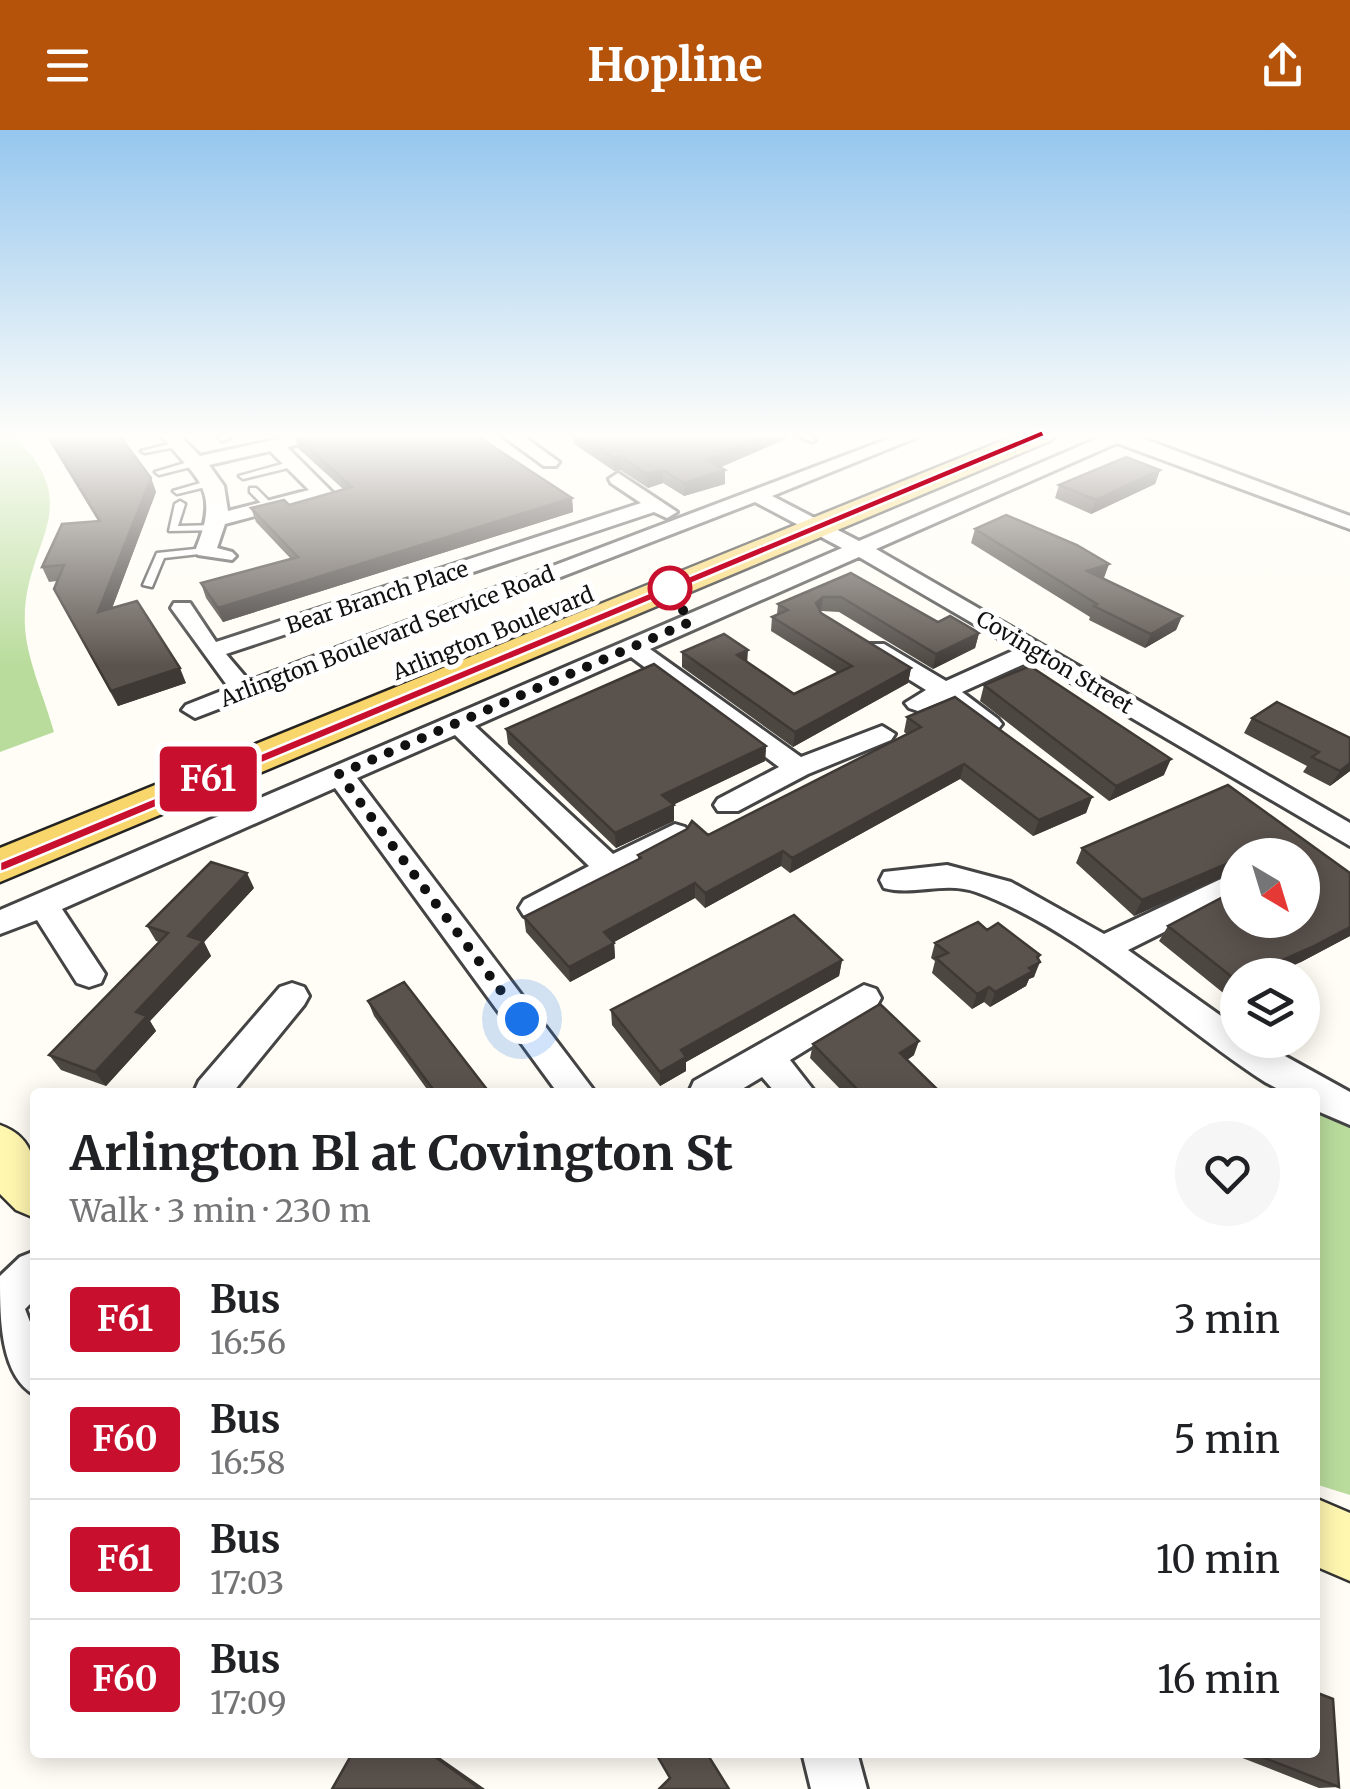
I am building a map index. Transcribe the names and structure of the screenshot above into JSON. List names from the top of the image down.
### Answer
{
  "streets": {
    "main road": ["Arlington Boulevard"],
    "street": ["Bear Branch Place", "Arlington Boulevard Service Road", "Covington Street"]
  },
  "crossings": [
    ["Arlington Boulevard", "Covington Street"]
  ],
  "lines": ["bus line F61"],
  "north": "bottom right",
  "page": {
    "header": "Hopline",
    "on_map": "F61",
    "heading": ["Arlington Bl at Covington St", "Walk · 3 min · 230 m"],
    "list": [
      {
        "mark": "F61",
        "name": "Bus",
        "note": "16:56",
        "value": "3 min"
      },
      {
        "mark": "F60",
        "name": "Bus",
        "note": "16:58",
        "value": "5 min"
      },
      {
        "mark": "F61",
        "name": "Bus",
        "note": "17:03",
        "value": "10 min"
      },
      {
        "mark": "F60",
        "name": "Bus",
        "note": "17:09",
        "value": "16 min"
      }
    ]
  }
}
